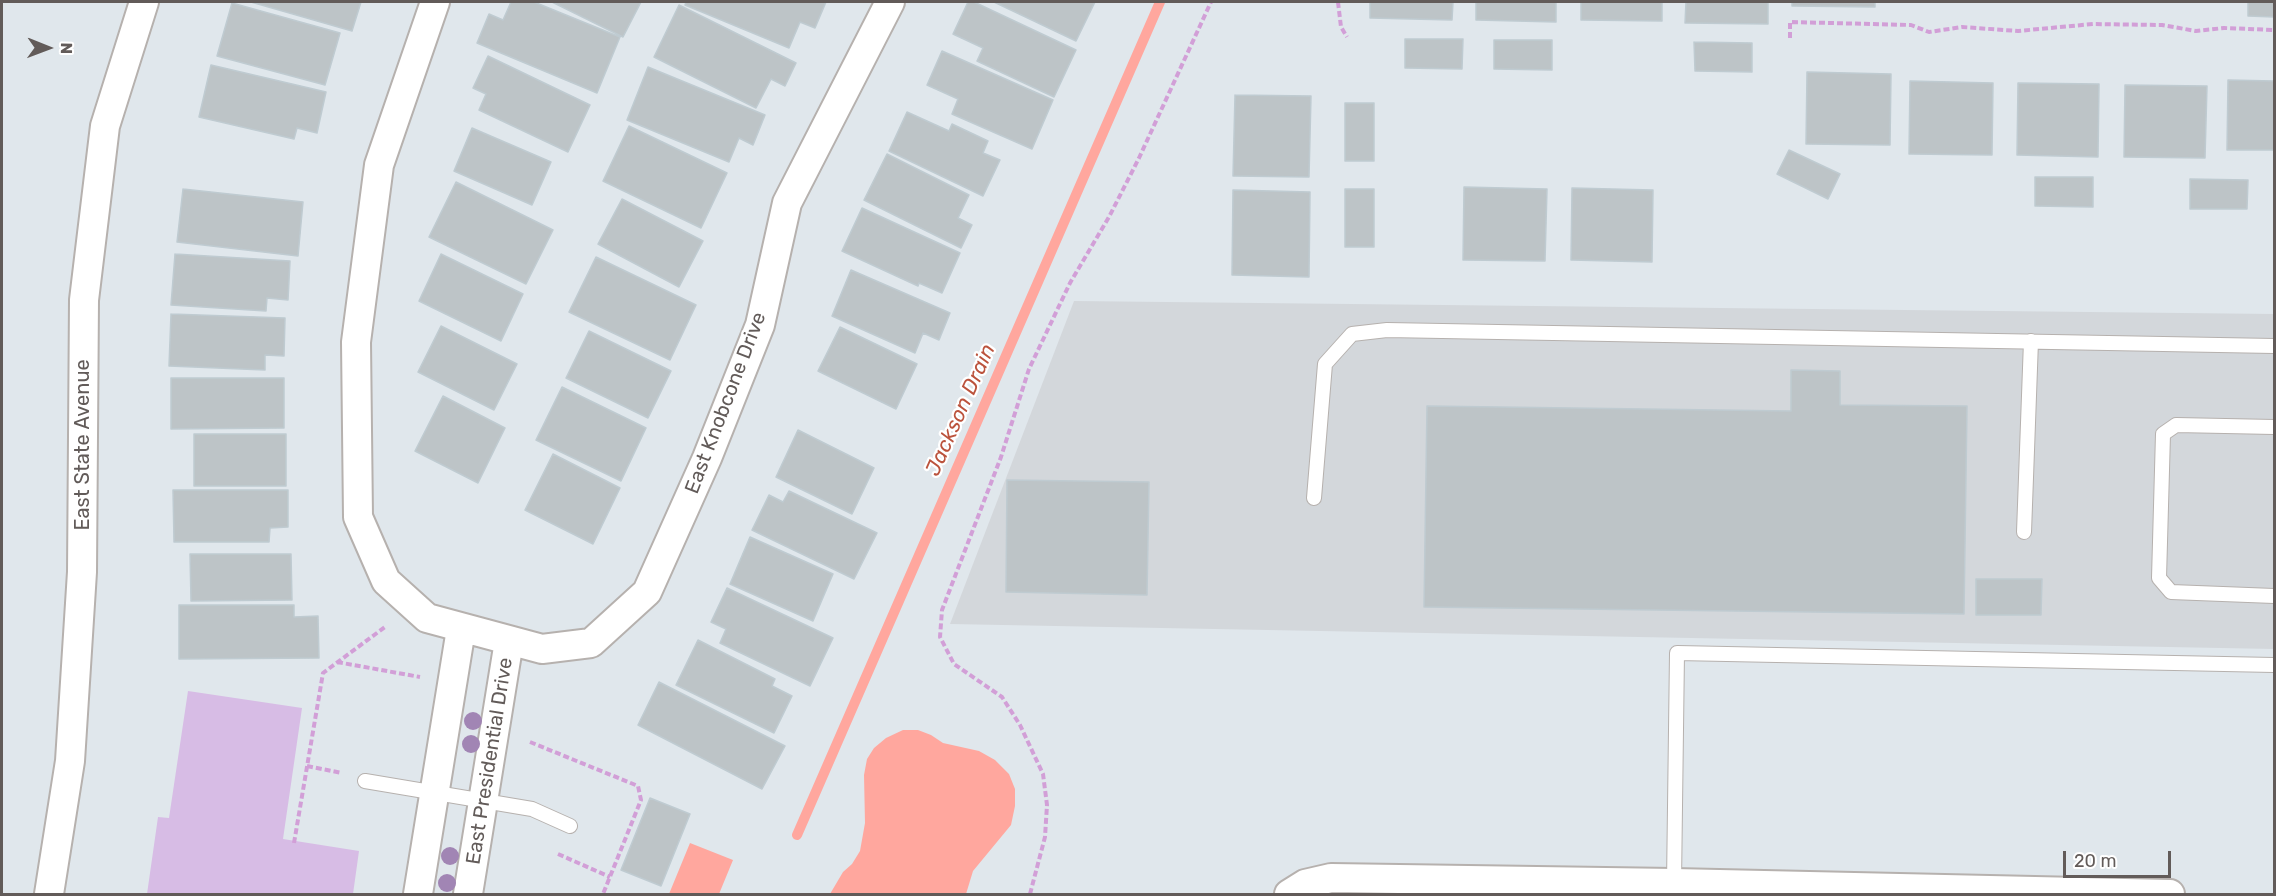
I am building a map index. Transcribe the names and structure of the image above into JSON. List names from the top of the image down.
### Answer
{
  "streets": {
    "street": ["East Knobcone Drive", "East State Avenue", "East Presidential Drive"]
  },
  "crossings": [
    ["East Knobcone Drive", "East Presidential Drive"]
  ],
  "water": ["Jackson Drain"],
  "scale_bar": "20 m",
  "north": "right"
}
